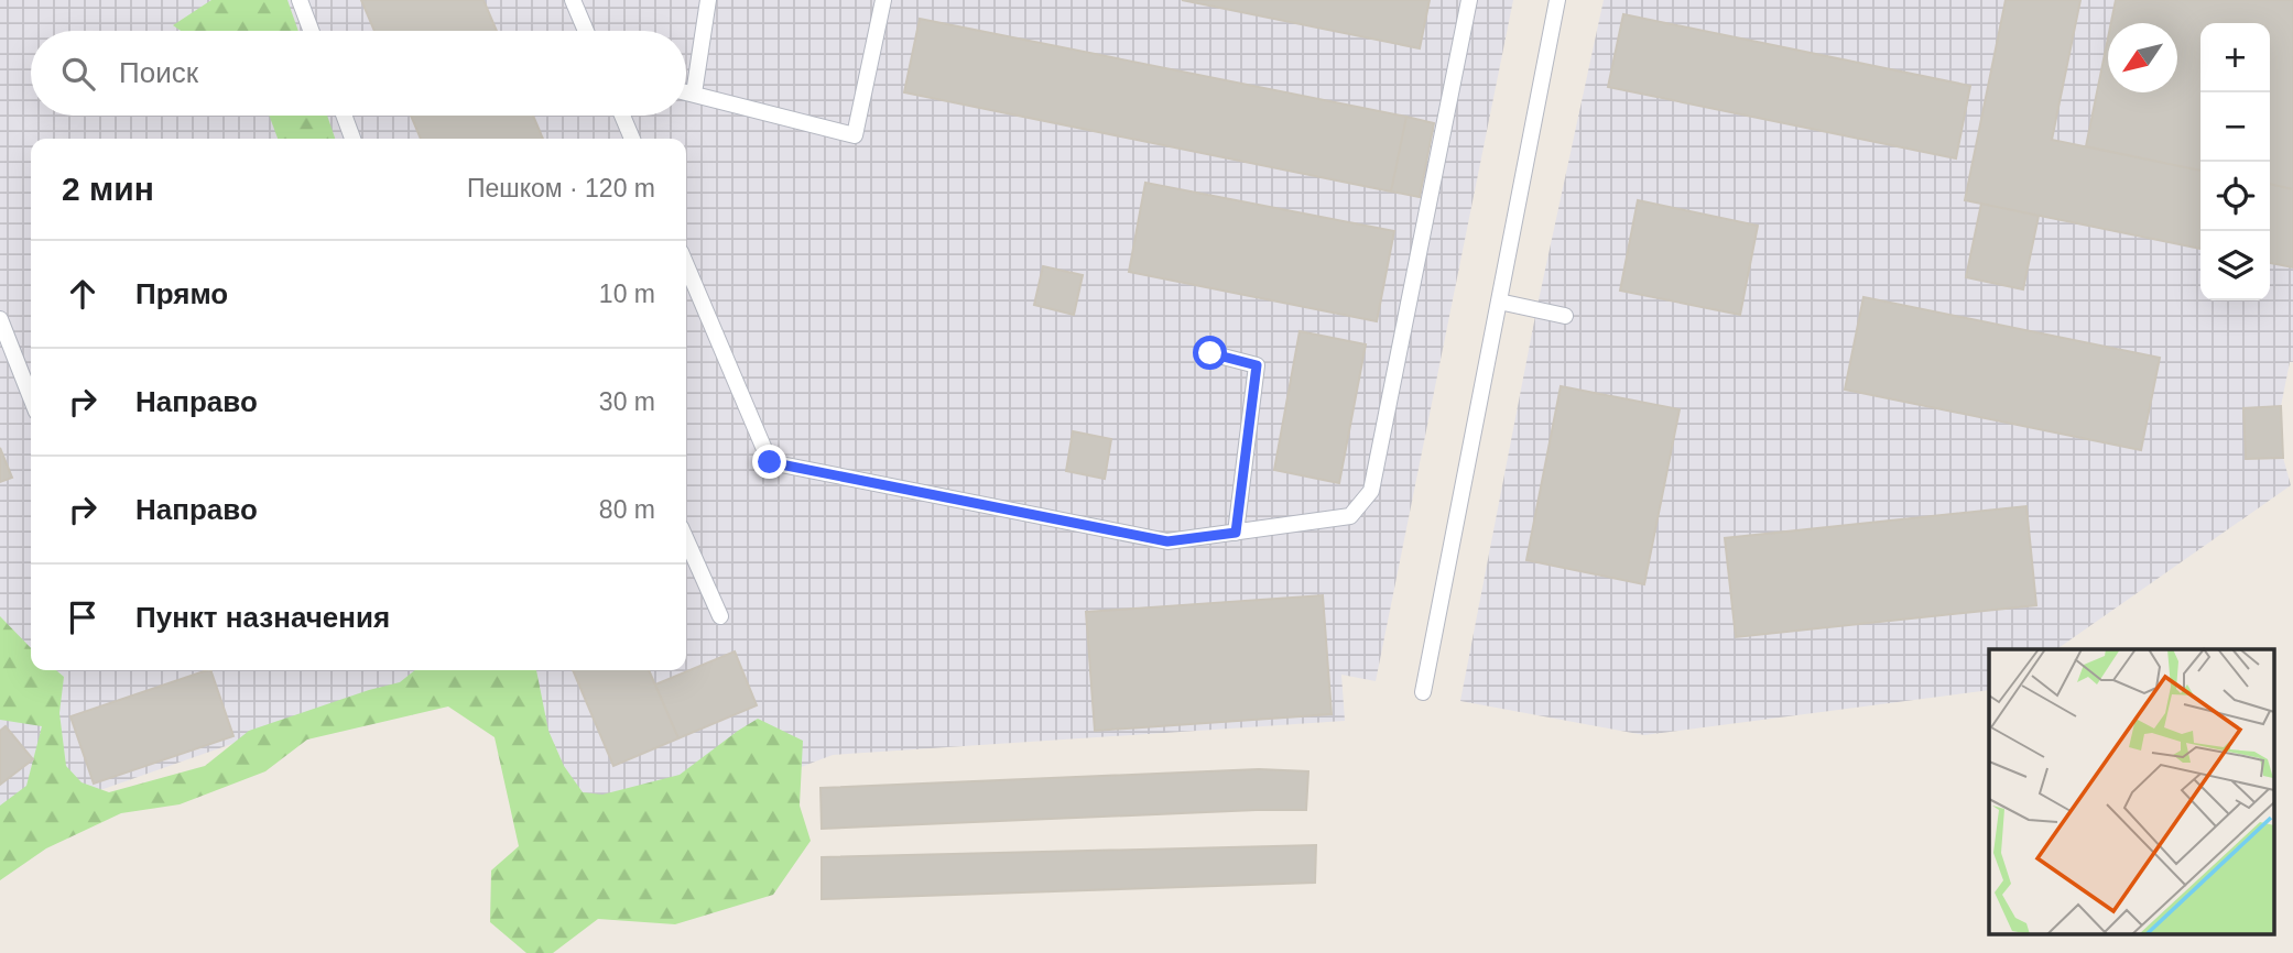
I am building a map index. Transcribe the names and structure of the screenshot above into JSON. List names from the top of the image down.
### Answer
{
  "north": "bottom left",
  "page": {
    "map_buttons": ["+", "−"],
    "search": "Поиск",
    "heading": ["2 мин", "Пешком · 120 m"],
    "list": [
      ["Прямо", "10 m"],
      ["Направо", "30 m"],
      ["Направо", "80 m"],
      "Пункт назначения"
    ]
  }
}
